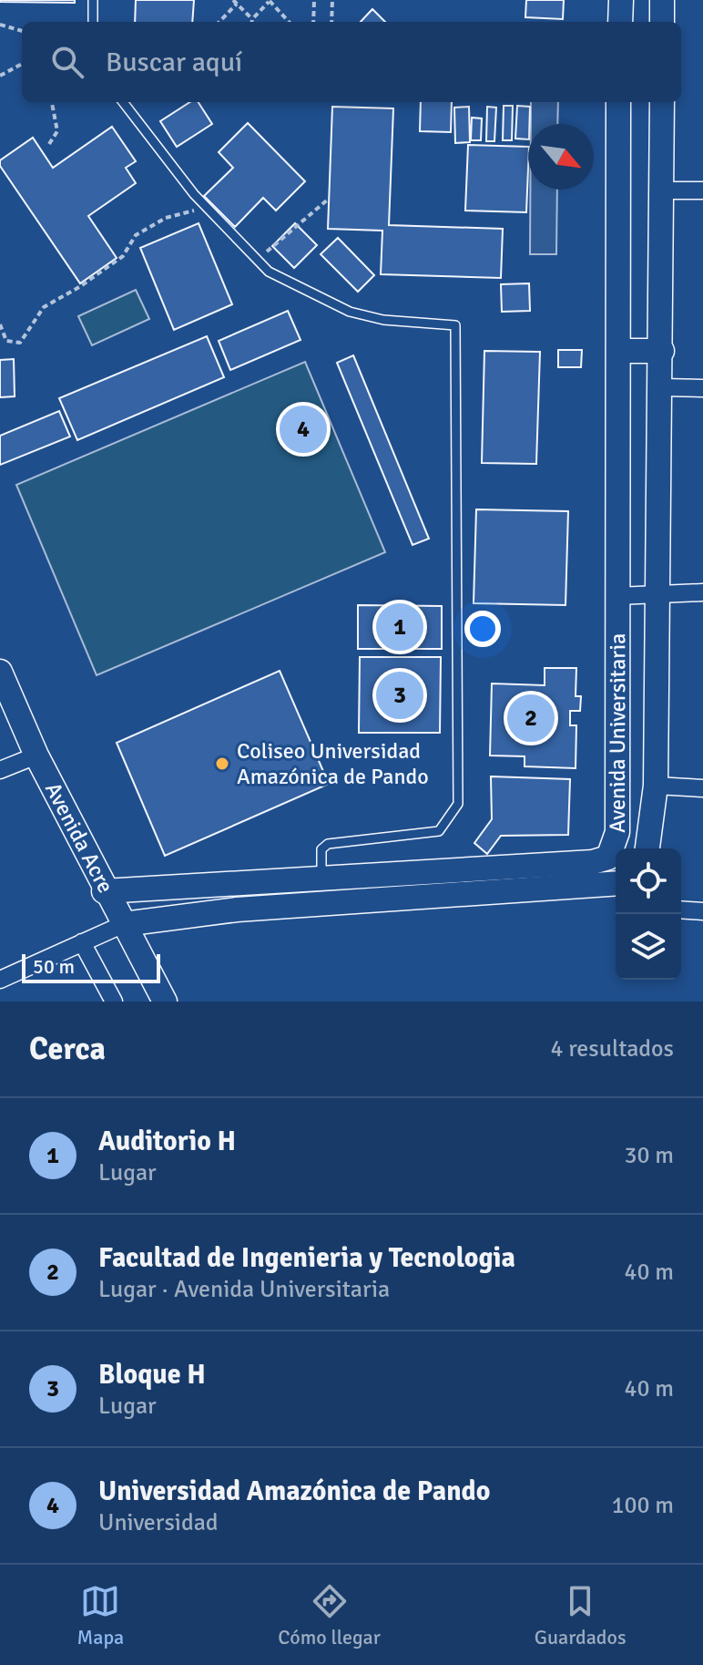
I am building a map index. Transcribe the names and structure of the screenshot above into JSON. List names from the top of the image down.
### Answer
{
  "streets": {
    "main road": ["Avenida Universitaria", "Avenida Acre"]
  },
  "crossings": [
    ["Avenida Universitaria", "Avenida Acre"]
  ],
  "places": ["Coliseo Universidad Amazónica de Pando"],
  "scale_bar": "50 m",
  "north": "bottom right",
  "page": {
    "search": "Buscar aquí",
    "pins": [
      "4",
      "1",
      "3",
      "2"
    ],
    "scale": "50 m",
    "heading": ["Cerca", "4 resultados"],
    "list": [
      {
        "mark": "1",
        "name": "Auditorio H",
        "note": "Lugar",
        "value": "30 m"
      },
      {
        "mark": "2",
        "name": "Facultad de Ingenieria y Tecnologia",
        "note": "Lugar · Avenida Universitaria",
        "value": "40 m"
      },
      {
        "mark": "3",
        "name": "Bloque H",
        "note": "Lugar",
        "value": "40 m"
      },
      {
        "mark": "4",
        "name": "Universidad Amazónica de Pando",
        "note": "Universidad",
        "value": "100 m"
      }
    ],
    "nav": ["Mapa", "Cómo llegar", "Guardados"]
  }
}
